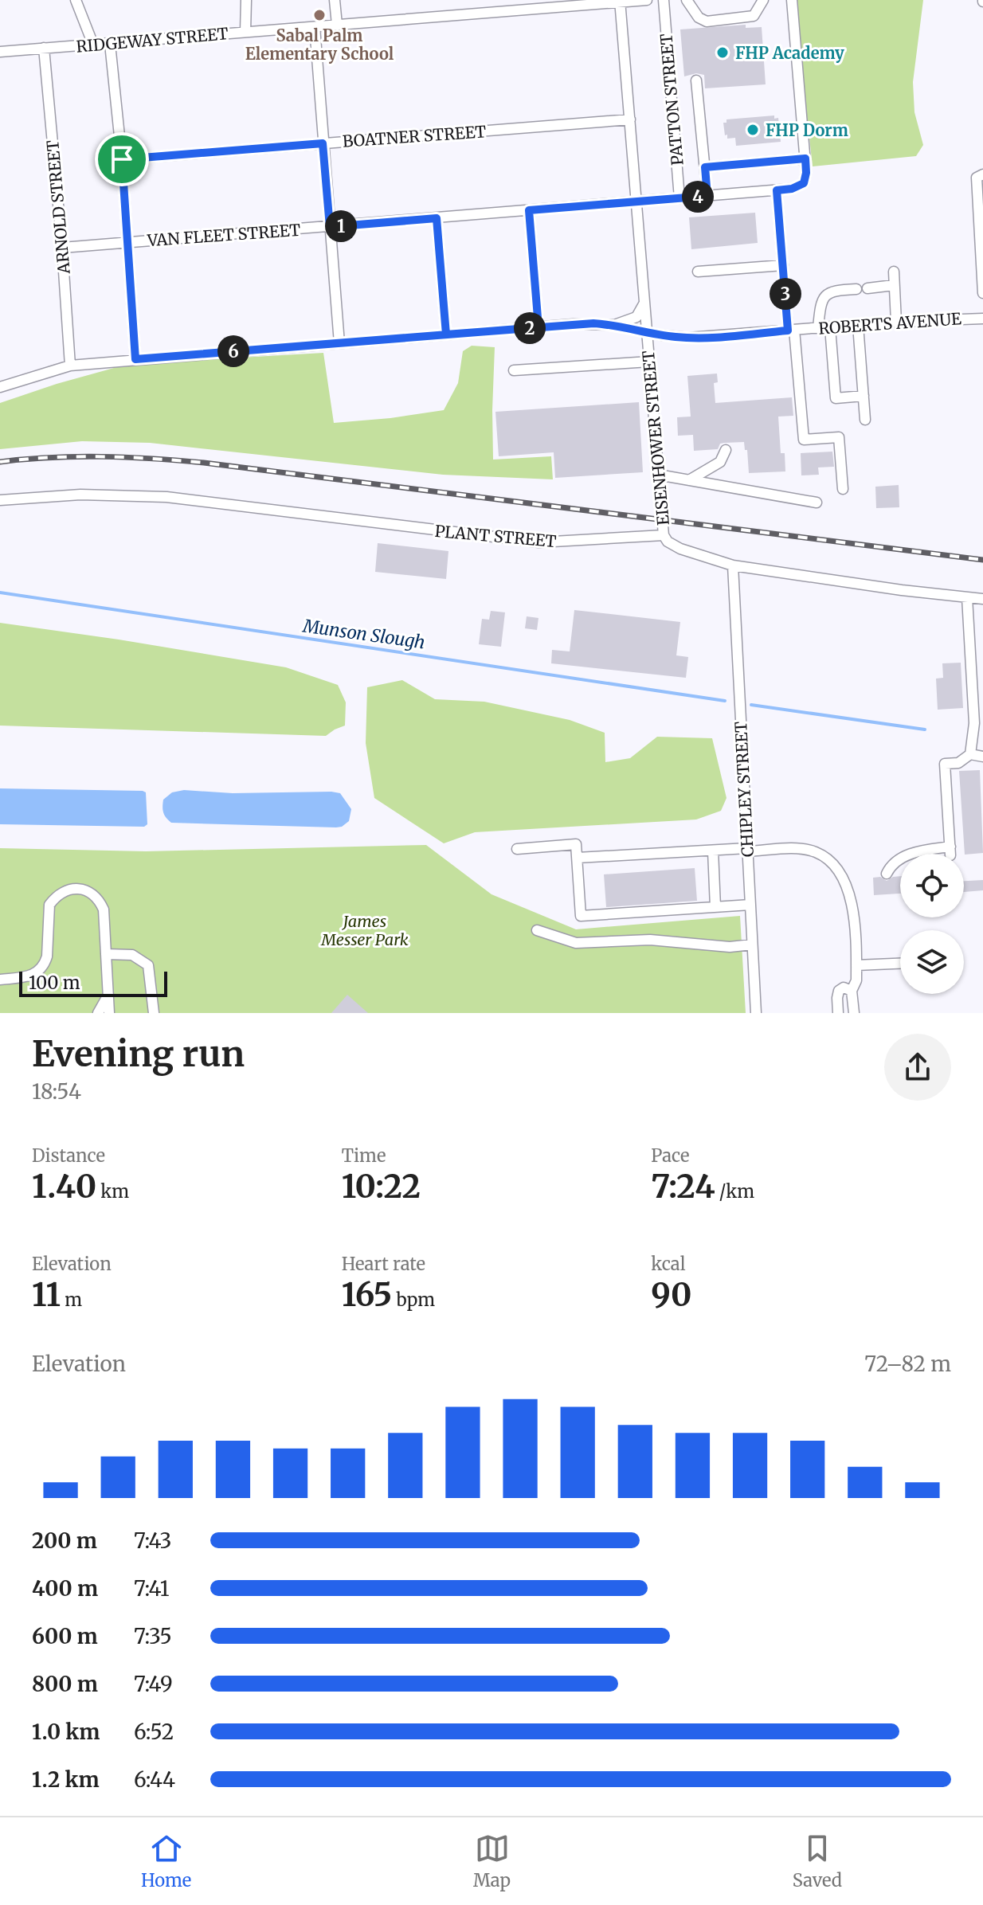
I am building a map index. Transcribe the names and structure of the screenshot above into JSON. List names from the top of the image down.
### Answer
{
  "streets": {
    "street": [
      "RIDGEWAY STREET",
      "PATTON STREET",
      "BOATNER STREET",
      "ARNOLD STREET",
      "VAN FLEET STREET",
      "ROBERTS AVENUE",
      "EISENHOWER STREET",
      "PLANT STREET",
      "CHIPLEY STREET"
    ]
  },
  "crossings": [
    ["RIDGEWAY STREET", "ARNOLD STREET"],
    ["RIDGEWAY STREET", "EISENHOWER STREET"],
    ["PATTON STREET", "VAN FLEET STREET"],
    ["BOATNER STREET", "EISENHOWER STREET"],
    ["ARNOLD STREET", "VAN FLEET STREET"],
    ["ARNOLD STREET", "ROBERTS AVENUE"],
    ["VAN FLEET STREET", "EISENHOWER STREET"],
    ["ROBERTS AVENUE", "EISENHOWER STREET"],
    ["EISENHOWER STREET", "PLANT STREET"]
  ],
  "water": ["Munson Slough"],
  "parks": ["James Messer Park"],
  "places": ["Sabal Palm Elementary School", "FHP Academy", "FHP Dorm"],
  "scale_bar": "100 m",
  "page": {
    "pins": [
      "4",
      "1",
      "3",
      "2",
      "6"
    ],
    "scale": "100 m",
    "heading": ["Evening run", "18:54"],
    "stats": [
      ["Distance", "1.40 km"],
      ["Time", "10:22"],
      ["Pace", "7:24 /km"],
      ["Elevation", "11 m"],
      ["Heart rate", "165 bpm"],
      ["kcal", "90"]
    ],
    "chart": ["Elevation", "72–82 m"],
    "list": [
      {
        "name": "200 m",
        "note": "7:43"
      },
      {
        "name": "400 m",
        "note": "7:41"
      },
      {
        "name": "600 m",
        "note": "7:35"
      },
      {
        "name": "800 m",
        "note": "7:49"
      },
      {
        "name": "1.0 km",
        "note": "6:52"
      },
      {
        "name": "1.2 km",
        "note": "6:44"
      }
    ],
    "tabs": ["Home", "Map", "Saved"]
  }
}
